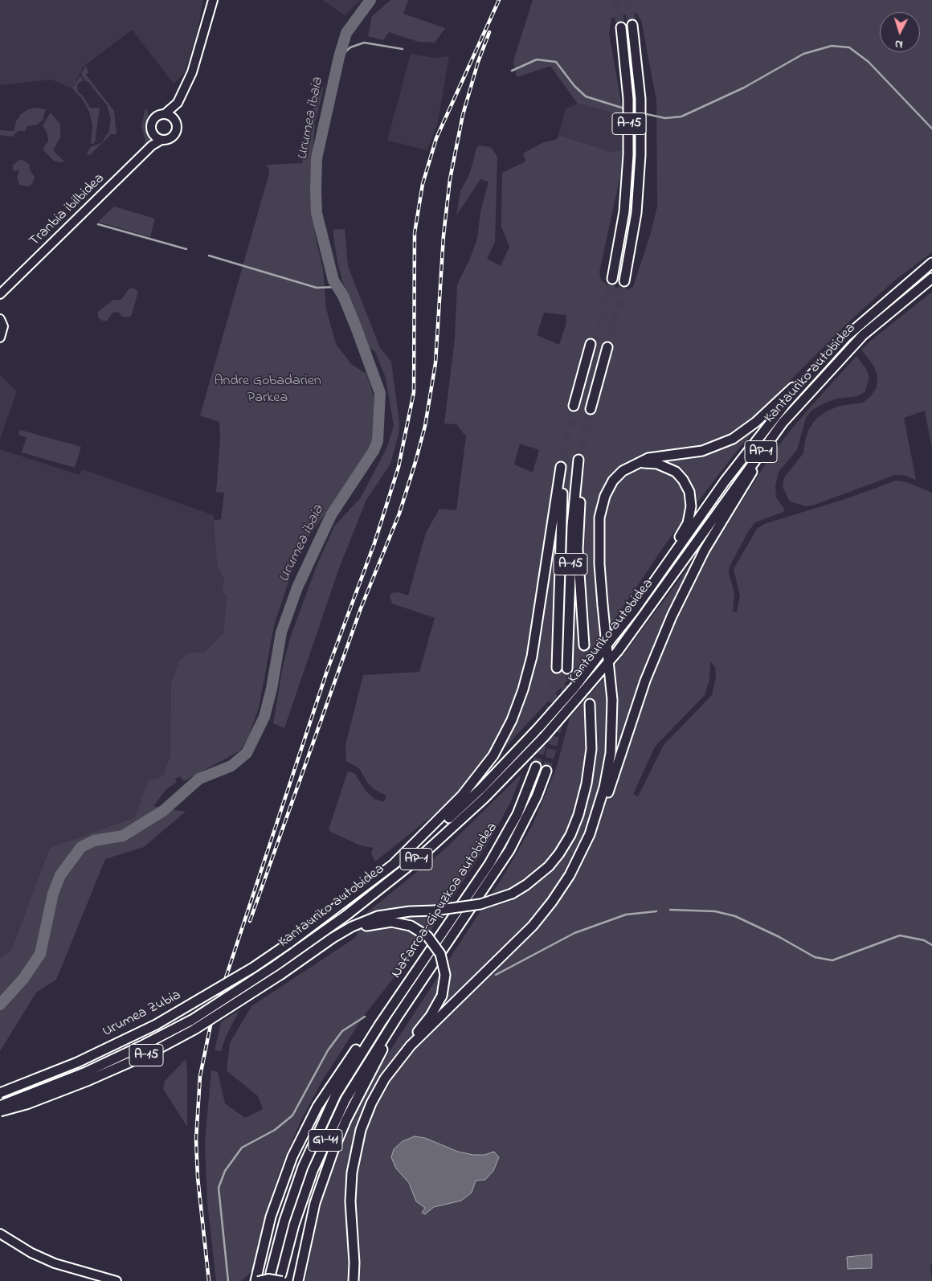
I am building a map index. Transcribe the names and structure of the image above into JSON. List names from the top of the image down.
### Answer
{
  "streets": {
    "highway": [
      "A-15",
      "Kantauriko autobidea",
      "AP-1",
      "Nafarroa-Gipuzkoa autobidea",
      "Urumea Zubia",
      "GI-41"
    ],
    "main road": ["Tranbia ibilbidea"]
  },
  "crossings": [
    ["A-15", "Kantauriko autobidea"],
    ["A-15", "Urumea Zubia"],
    ["Kantauriko autobidea", "Urumea Zubia"],
    ["Nafarroa-Gipuzkoa autobidea", "GI-41"]
  ],
  "water": ["Urumea ibaia"],
  "parks": ["Andre Gobadarien Parkea"],
  "north": "bottom"
}
